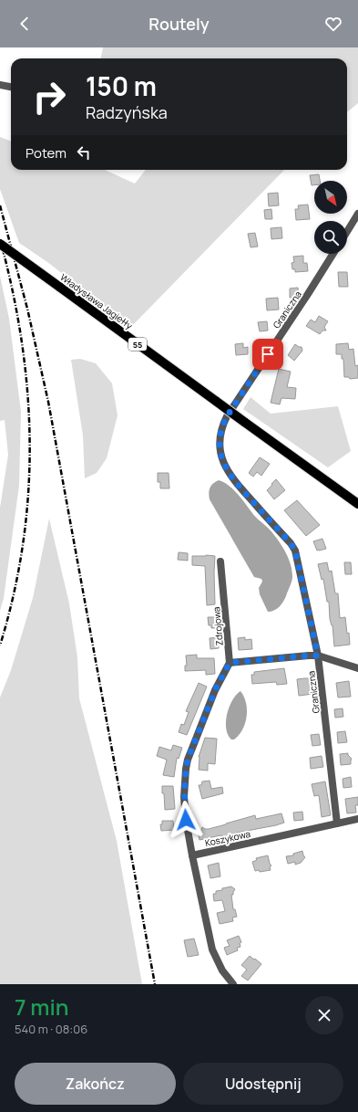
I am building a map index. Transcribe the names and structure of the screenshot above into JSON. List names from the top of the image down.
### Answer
{
  "streets": {
    "main road": ["Władysława Jagiełły", "55"],
    "street": ["Graniczna", "Zdrojowa", "Koszykowa"]
  },
  "crossings": [
    ["Graniczna", "Koszykowa"]
  ],
  "north": "bottom right",
  "page": {
    "header": "Routely",
    "turn": ["150 m", "Radzyńska"],
    "then": "Potem",
    "heading": ["7 min", "540 m · 08:06"],
    "buttons": ["Zakończ", "Udostępnij"]
  }
}
